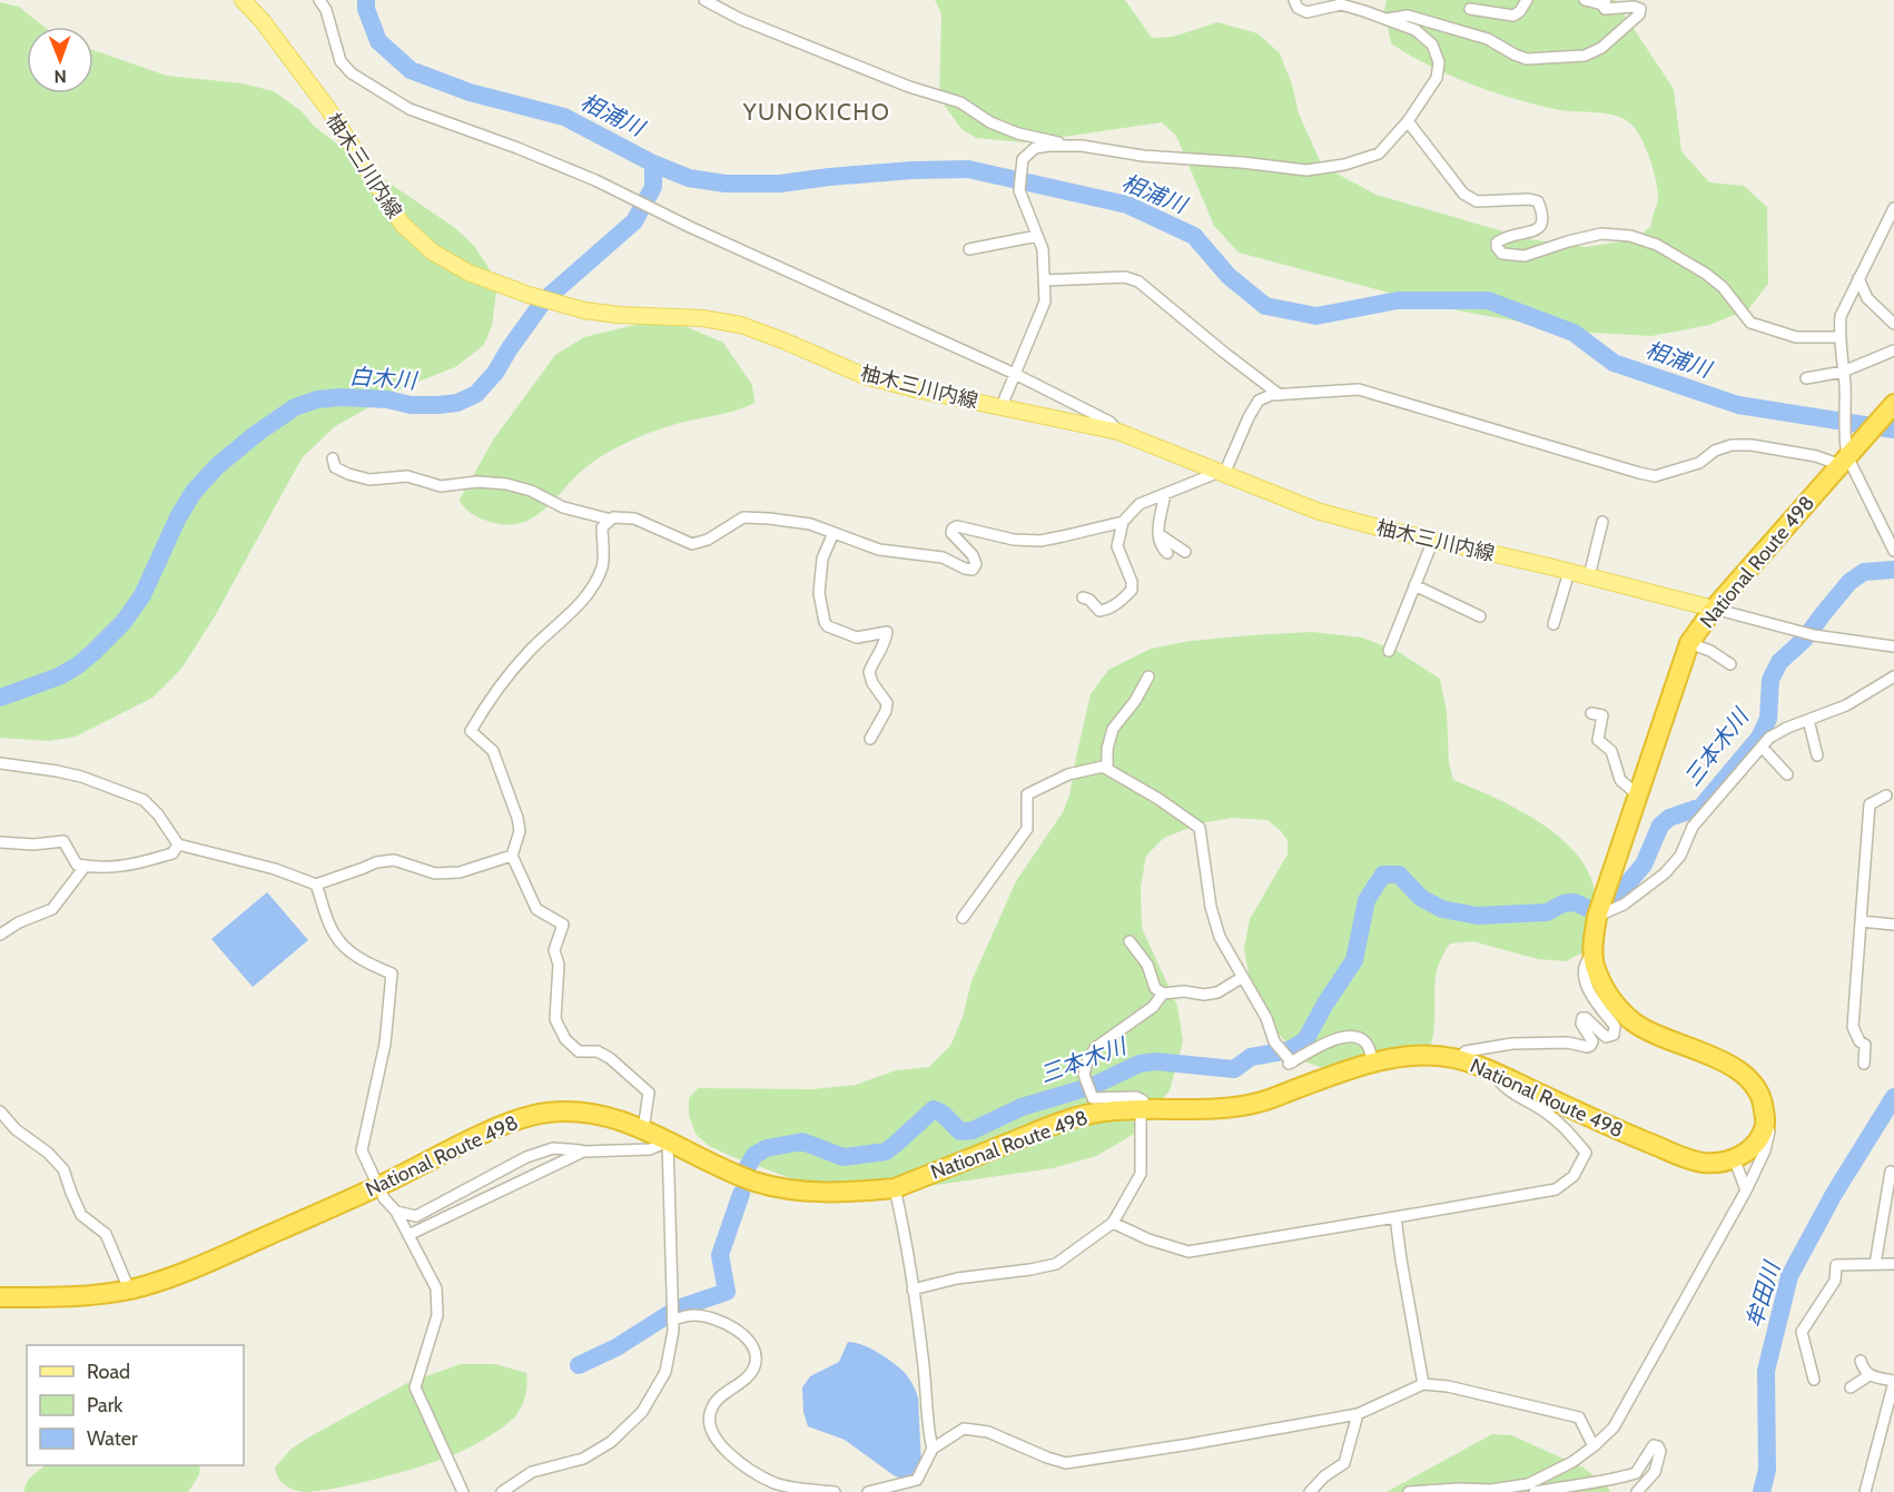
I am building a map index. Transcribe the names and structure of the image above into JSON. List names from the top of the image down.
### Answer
{
  "streets": {
    "highway": ["National Route 498"],
    "main road": ["柚木三川内線"]
  },
  "crossings": [
    ["柚木三川内線", "National Route 498"]
  ],
  "districts": ["YUNOKICHO"],
  "water": [
    "相浦川",
    "白木川",
    "三本木川",
    "牟田川"
  ],
  "legend": ["Road", "Park", "Water"],
  "north": "bottom"
}
